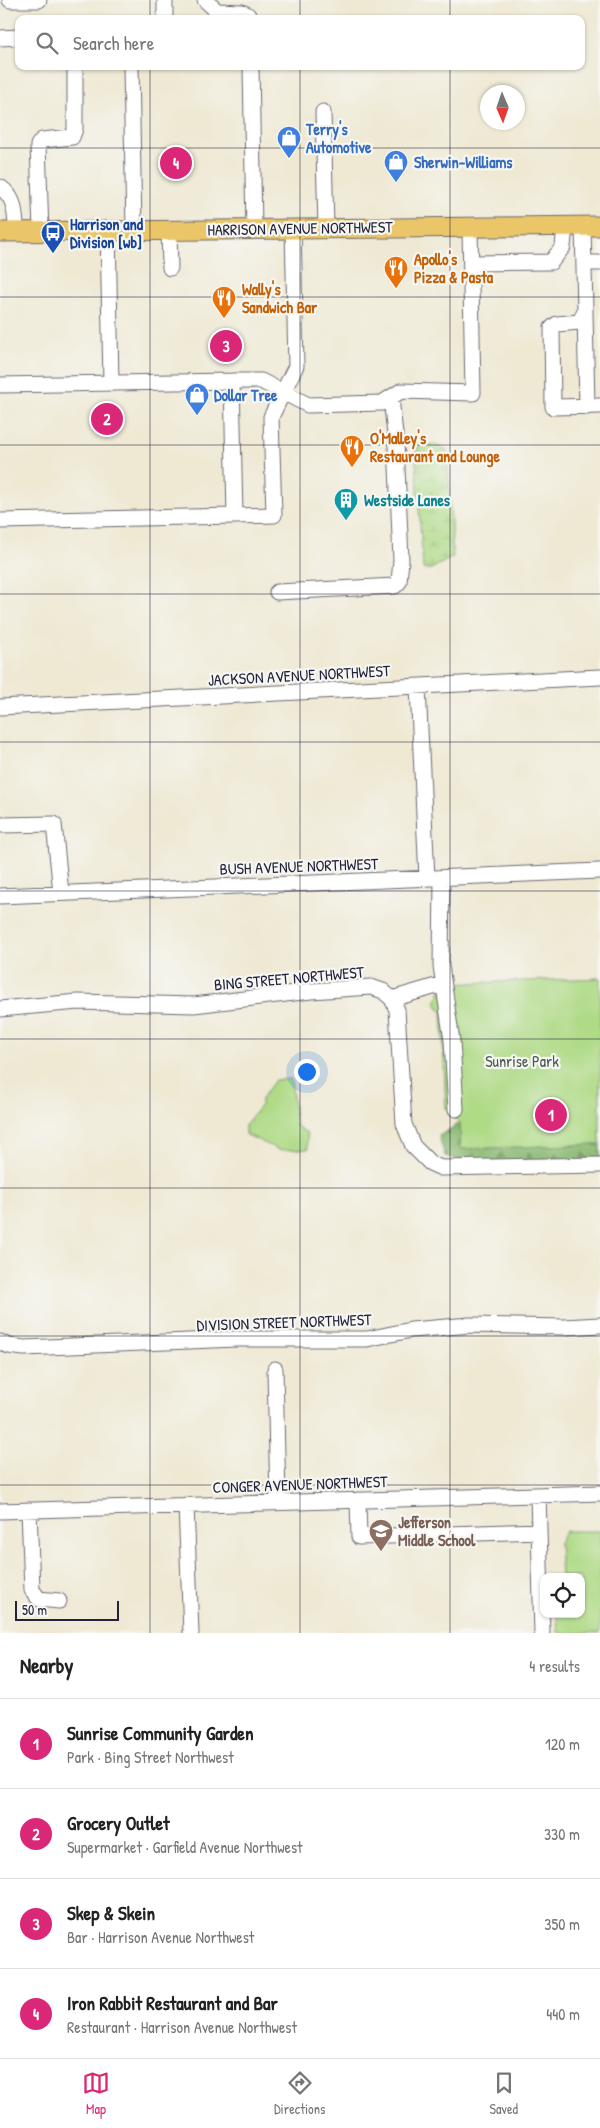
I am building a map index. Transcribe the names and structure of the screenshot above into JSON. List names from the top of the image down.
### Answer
{
  "streets": {
    "main road": ["HARRISON AVENUE NORTHWEST"],
    "street": [
      "JACKSON AVENUE NORTHWEST",
      "BUSH AVENUE NORTHWEST",
      "BING STREET NORTHWEST",
      "DIVISION STREET NORTHWEST",
      "CONGER AVENUE NORTHWEST"
    ]
  },
  "parks": ["Sunrise Park"],
  "places": {
    "shop": ["Terry's Automotive", "Sherwin-Williams", "Dollar Tree"],
    "bus stop": ["Harrison and Division [wb]"],
    "restaurant": ["Apollo's Pizza & Pasta", "Wally's Sandwich Bar", "O'Malley's Restaurant and Lounge"],
    "building": ["Westside Lanes"],
    "school or university": ["Jefferson Middle School"]
  },
  "scale_bar": "50 m",
  "north": "bottom",
  "page": {
    "search": "Search here",
    "pins": [
      "4",
      "3",
      "2",
      "1"
    ],
    "scale": "50 m",
    "heading": ["Nearby", "4 results"],
    "list": [
      {
        "mark": "1",
        "name": "Sunrise Community Garden",
        "note": "Park · Bing Street Northwest",
        "value": "120 m"
      },
      {
        "mark": "2",
        "name": "Grocery Outlet",
        "note": "Supermarket · Garfield Avenue Northwest",
        "value": "330 m"
      },
      {
        "mark": "3",
        "name": "Skep & Skein",
        "note": "Bar · Harrison Avenue Northwest",
        "value": "350 m"
      },
      {
        "mark": "4",
        "name": "Iron Rabbit Restaurant and Bar",
        "note": "Restaurant · Harrison Avenue Northwest",
        "value": "440 m"
      }
    ],
    "nav": ["Map", "Directions", "Saved"]
  }
}
